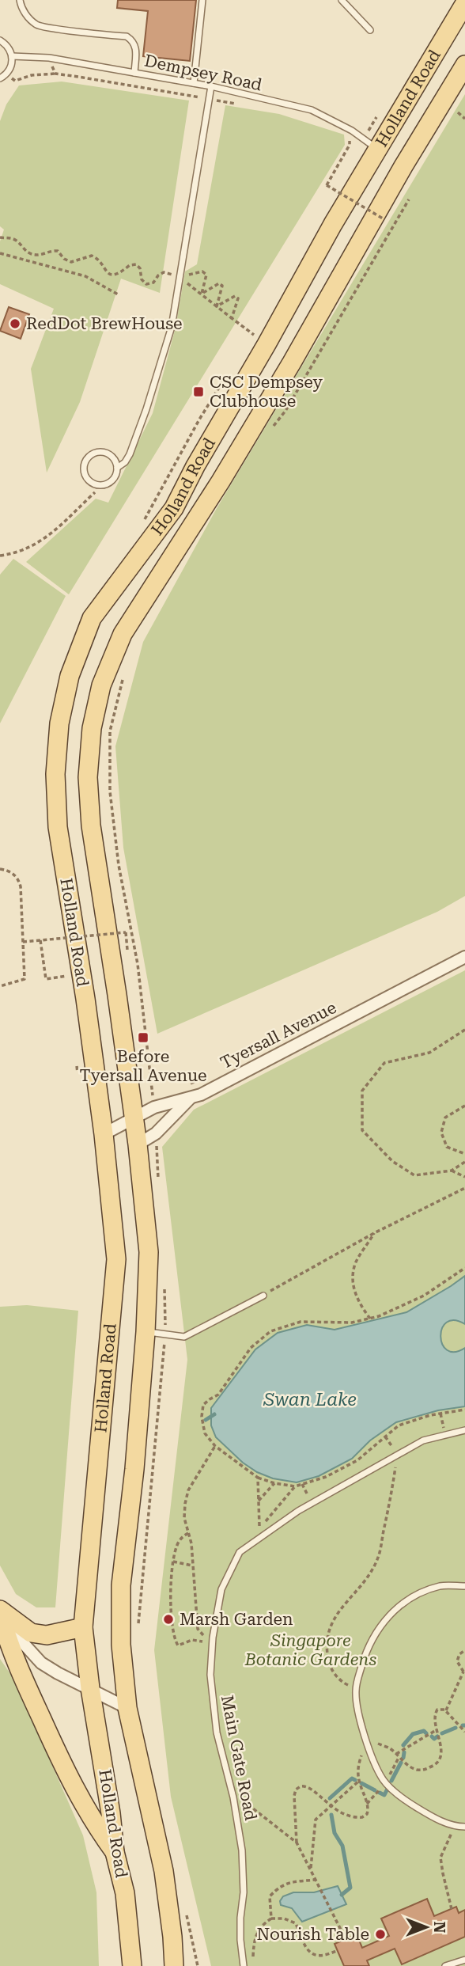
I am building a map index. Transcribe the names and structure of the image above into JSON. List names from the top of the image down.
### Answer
{
  "streets": {
    "main road": ["Holland Road"],
    "street": ["Tyersall Avenue"],
    "lane": ["Dempsey Road", "Main Gate Road"]
  },
  "crossings": [
    ["Dempsey Road", "Holland Road"],
    ["Holland Road", "Tyersall Avenue"]
  ],
  "water": ["Swan Lake"],
  "parks": ["Singapore Botanic Gardens"],
  "places": {
    "other": ["RedDot BrewHouse", "Marsh Garden", "Nourish Table"],
    "transit": ["CSC Dempsey Clubhouse", "Before Tyersall Avenue"]
  },
  "north": "right"
}
